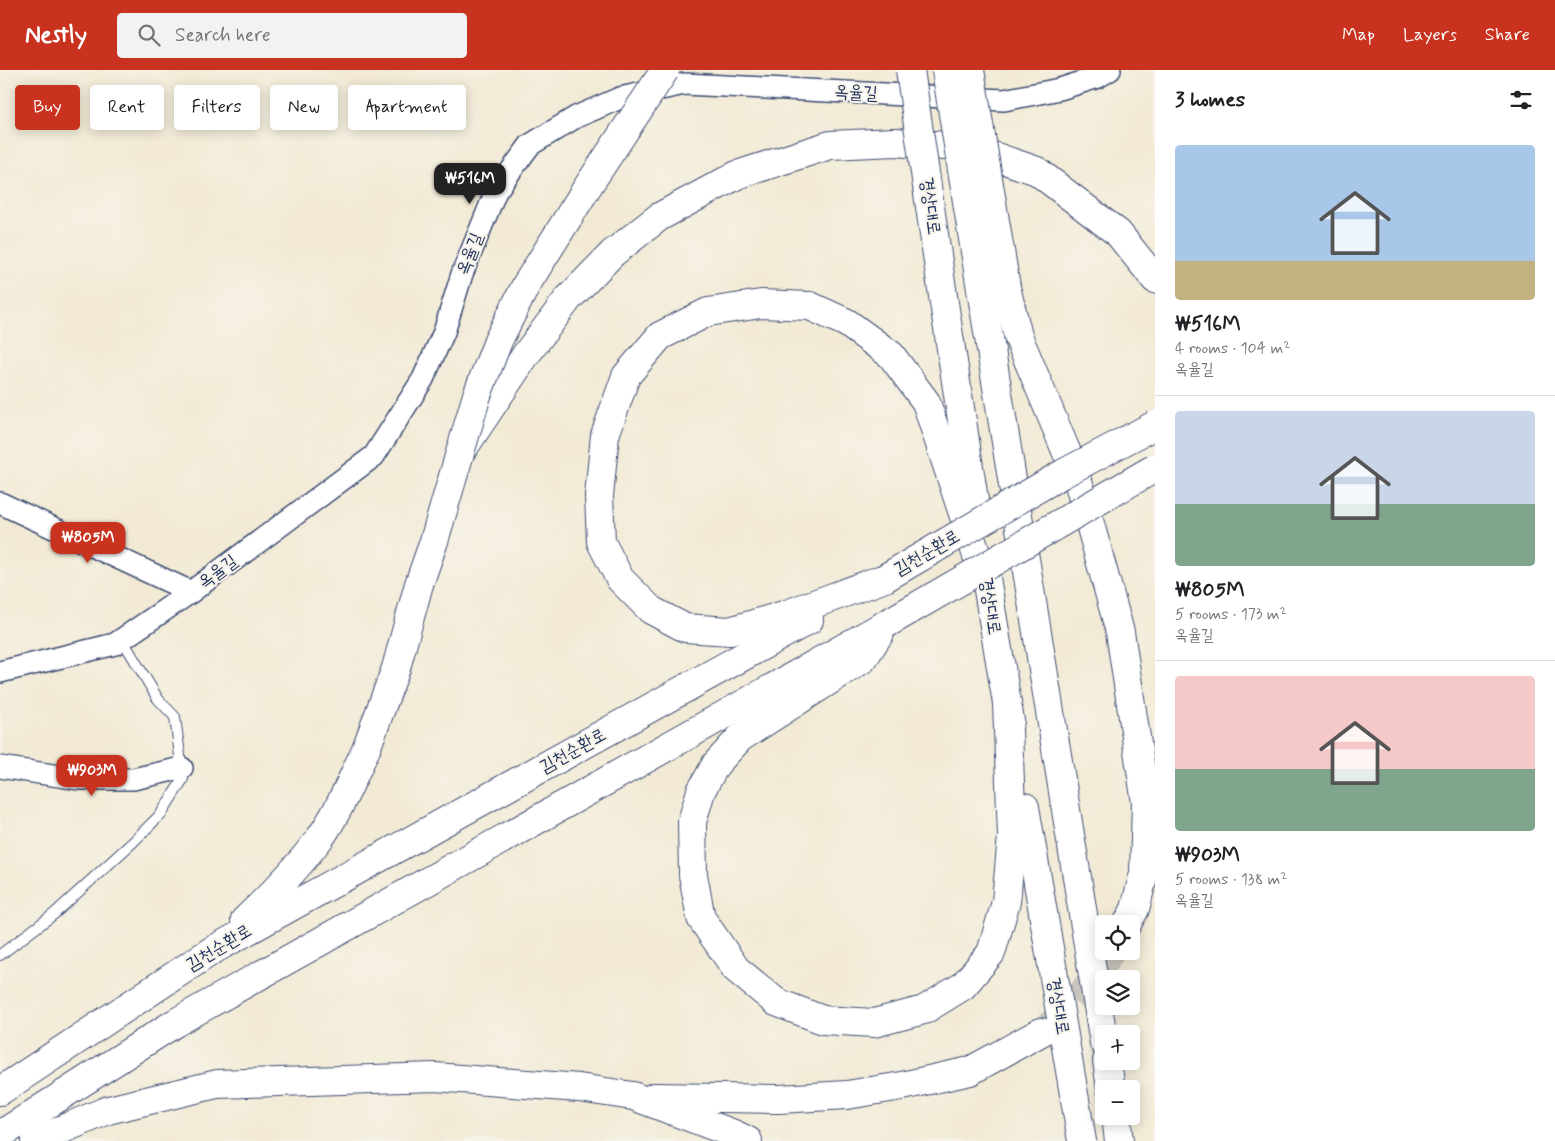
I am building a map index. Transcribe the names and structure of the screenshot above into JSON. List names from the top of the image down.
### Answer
{
  "streets": {
    "highway": ["경상대로", "김천순환로"],
    "street": ["옥율길"]
  },
  "page": {
    "header": "Nestly",
    "search": "Search here",
    "nav": ["Map", "Layers", "Share"],
    "heading": "3 homes",
    "chip": [
      "Buy",
      "Rent",
      "Filters",
      "New",
      "Apartment"
    ],
    "list": [
      {
        "name": "₩516M",
        "note": "4 rooms · 104 m² · 옥율길"
      },
      {
        "name": "₩805M",
        "note": "5 rooms · 173 m² · 옥율길"
      },
      {
        "name": "₩903M",
        "note": "5 rooms · 138 m² · 옥율길"
      }
    ],
    "price": ["₩516M", "₩805M", "₩903M"],
    "map_buttons": ["+", "−"]
  }
}
